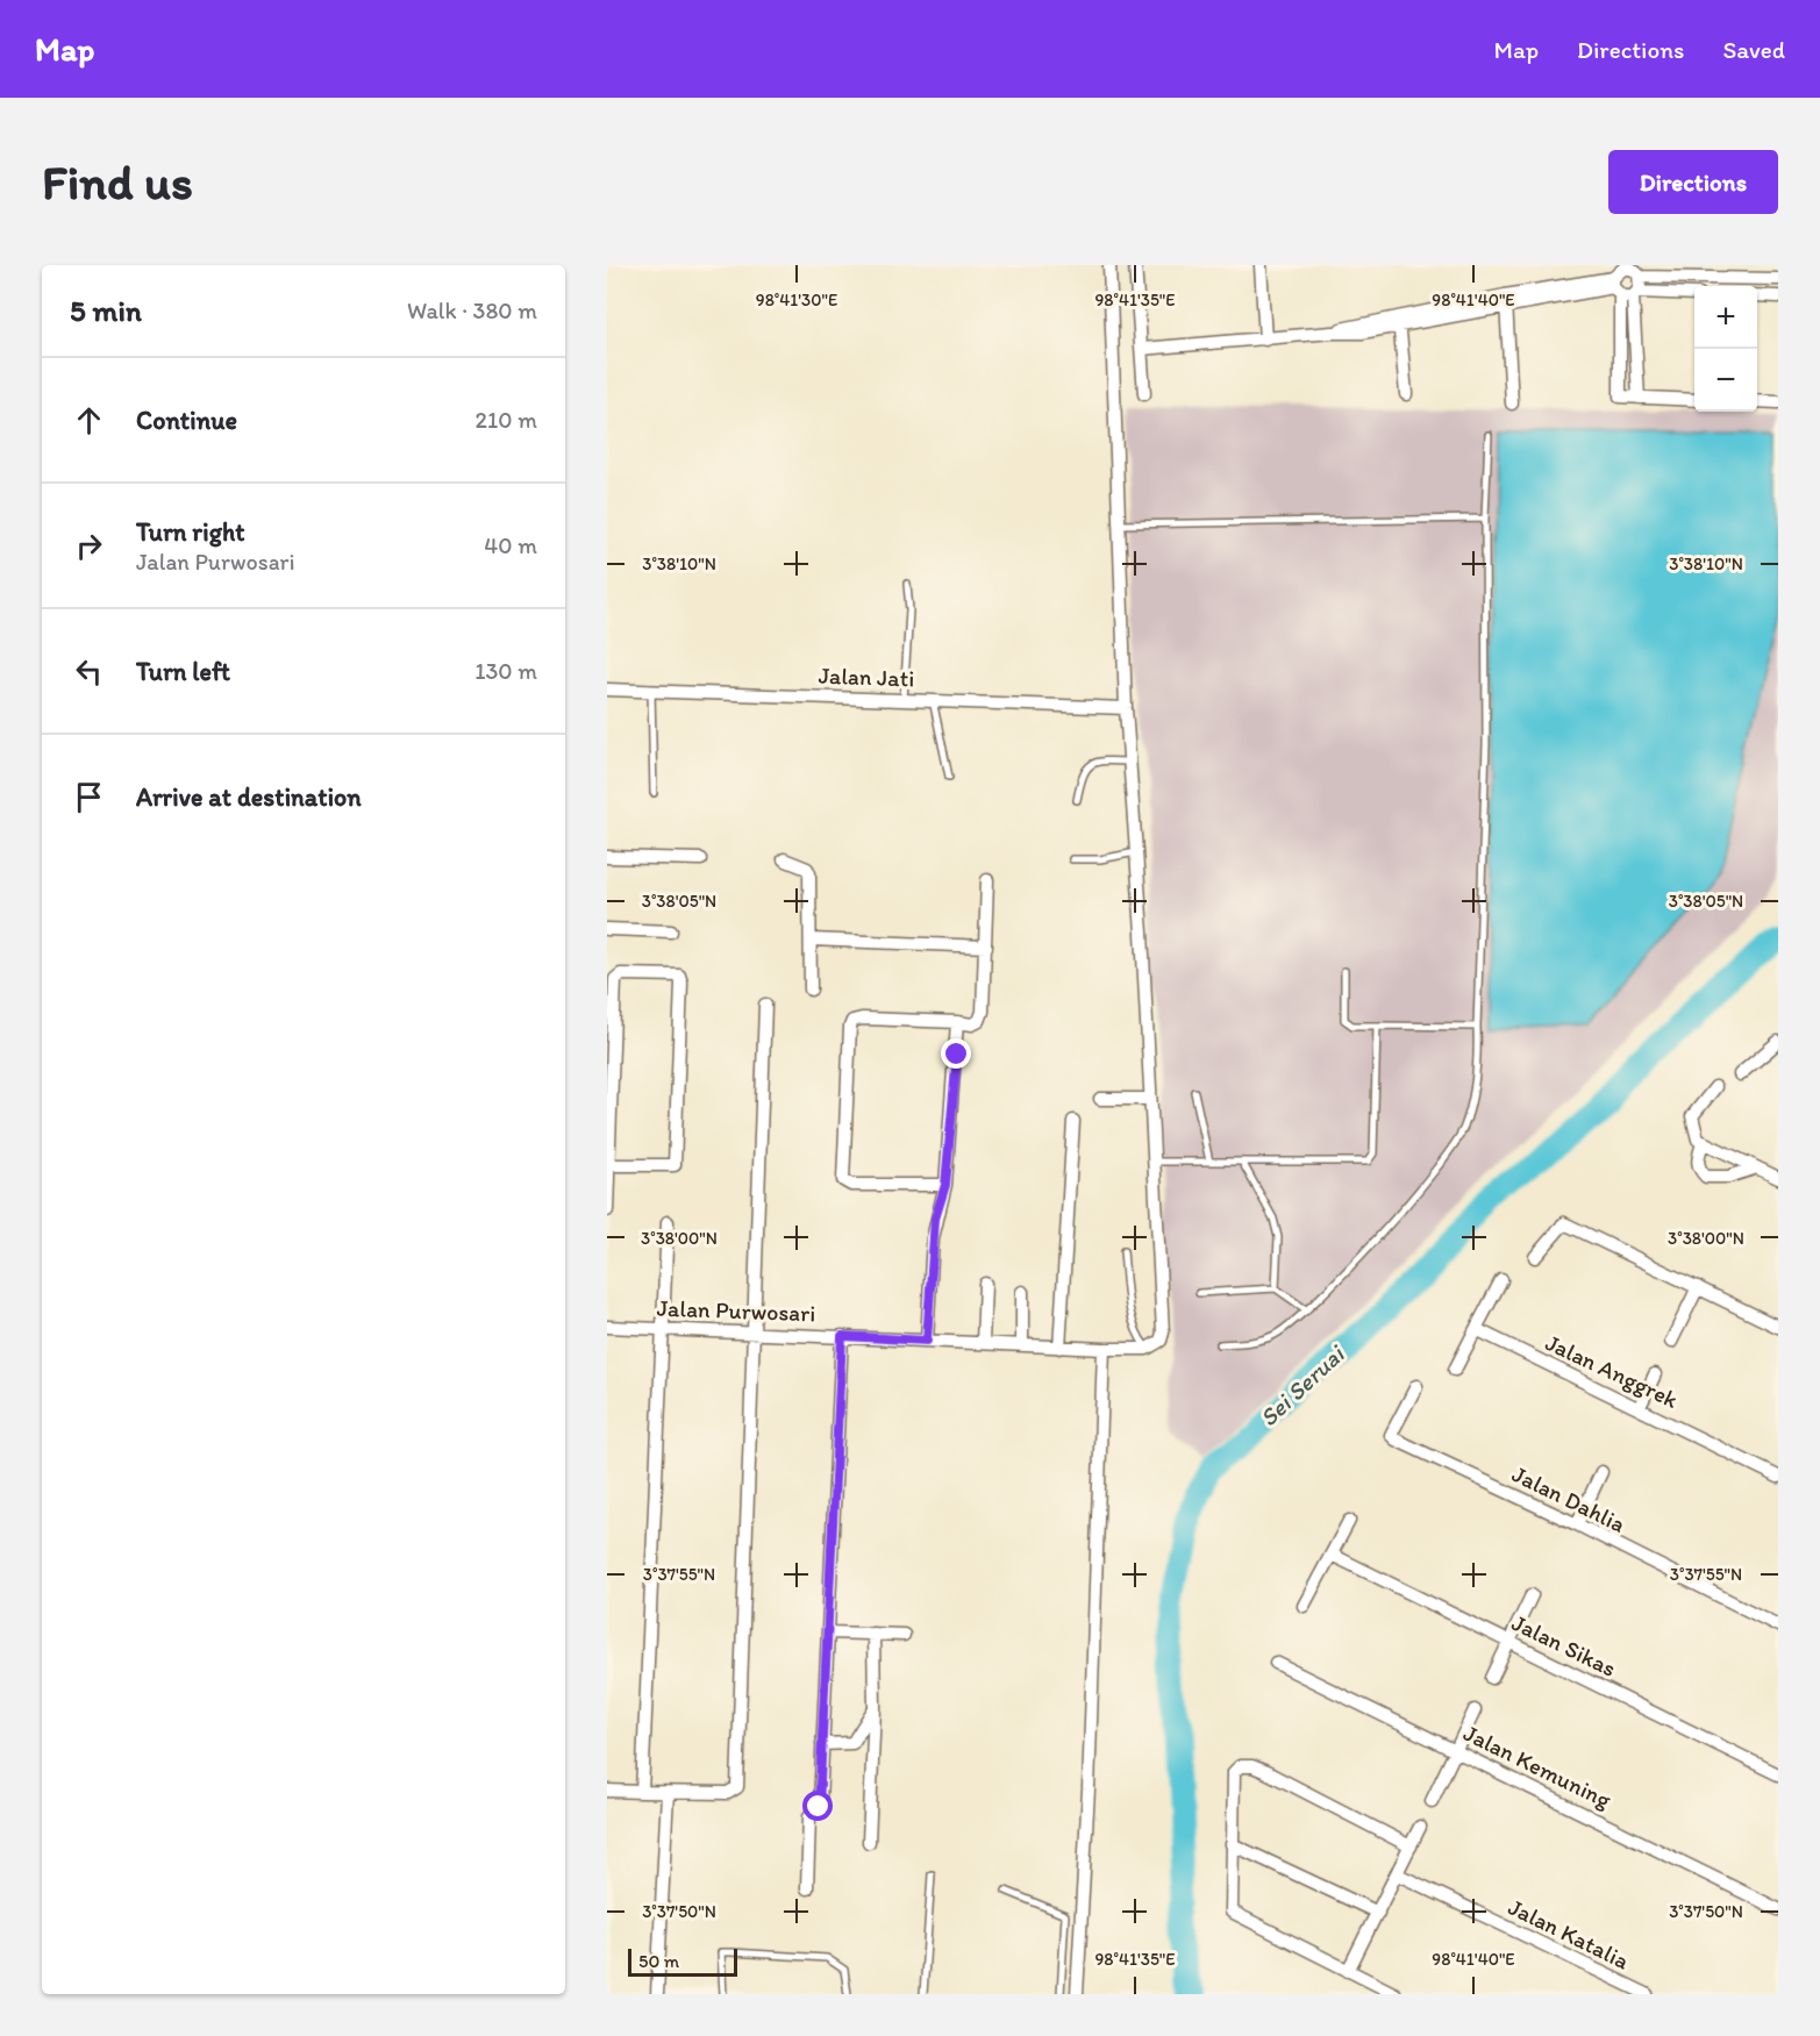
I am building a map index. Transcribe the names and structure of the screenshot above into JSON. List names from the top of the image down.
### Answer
{
  "streets": {
    "street": [
      "Jalan Jati",
      "Jalan Purwosari",
      "Jalan Anggrek",
      "Jalan Dahlia",
      "Jalan Sikas",
      "Jalan Kemuning",
      "Jalan Katalia"
    ]
  },
  "water": ["Sei Seruai"],
  "scale_bar": "50 m",
  "page": {
    "header": "Map",
    "nav": ["Map", "Directions", "Saved"],
    "buttons": "Directions",
    "title": "Find us",
    "heading": ["5 min", "Walk · 380 m"],
    "map_buttons": ["+", "−"],
    "list": [
      ["Continue", "210 m"],
      ["Turn right", "Jalan Purwosari", "40 m"],
      ["Turn left", "130 m"],
      "Arrive at destination"
    ],
    "scale": "50 m"
  },
  "coordinates": [
    "98°41'30\"E",
    "98°41'35\"E",
    "98°41'40\"E",
    "3°38'10\"N",
    "3°38'05\"N",
    "3°38'00\"N",
    "3°37'55\"N",
    "3°37'50\"N"
  ]
}
